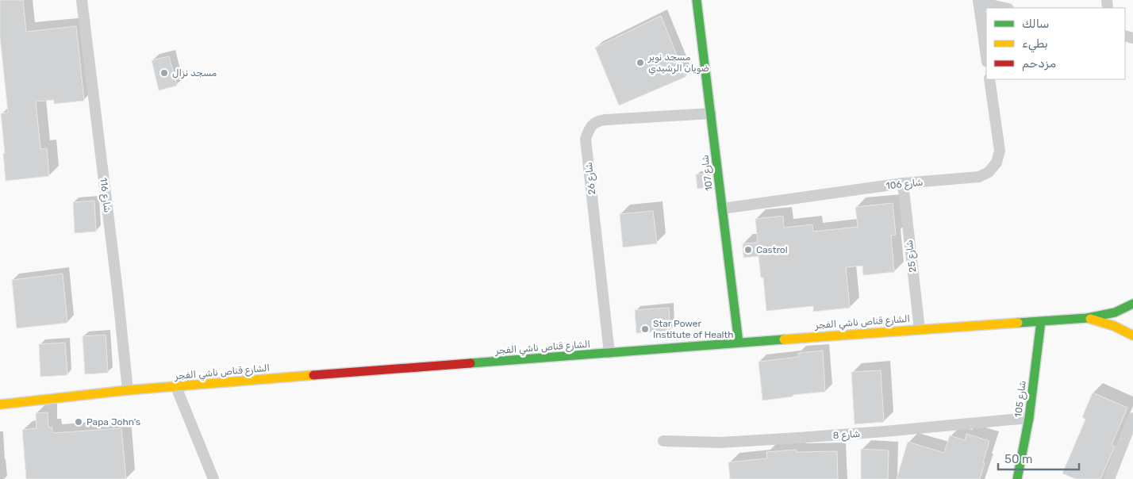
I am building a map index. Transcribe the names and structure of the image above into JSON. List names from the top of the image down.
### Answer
{
  "streets": {
    "street": [
      "شارع 107",
      "شارع 26",
      "شارع 106",
      "شارع 116",
      "شارع 25",
      "الشارع قناص ناشي الفجر",
      "شارع 105",
      "شارع 8"
    ]
  },
  "crossings": [
    ["شارع 107", "شارع 26"],
    ["شارع 107", "شارع 106"],
    ["شارع 107", "الشارع قناص ناشي الفجر"],
    ["شارع 26", "الشارع قناص ناشي الفجر"],
    ["شارع 106", "شارع 25"],
    ["شارع 116", "الشارع قناص ناشي الفجر"],
    ["شارع 25", "الشارع قناص ناشي الفجر"],
    ["الشارع قناص ناشي الفجر", "شارع 105"],
    ["شارع 105", "شارع 8"]
  ],
  "places": [
    "مسجد نوير ضويان الرشيدي",
    "مسجد نزال",
    "Castrol",
    "Star Power Institute of Health",
    "Papa John's"
  ],
  "legend": ["سالك", "بطيء", "مزدحم"],
  "scale_bar": "50 m"
}
